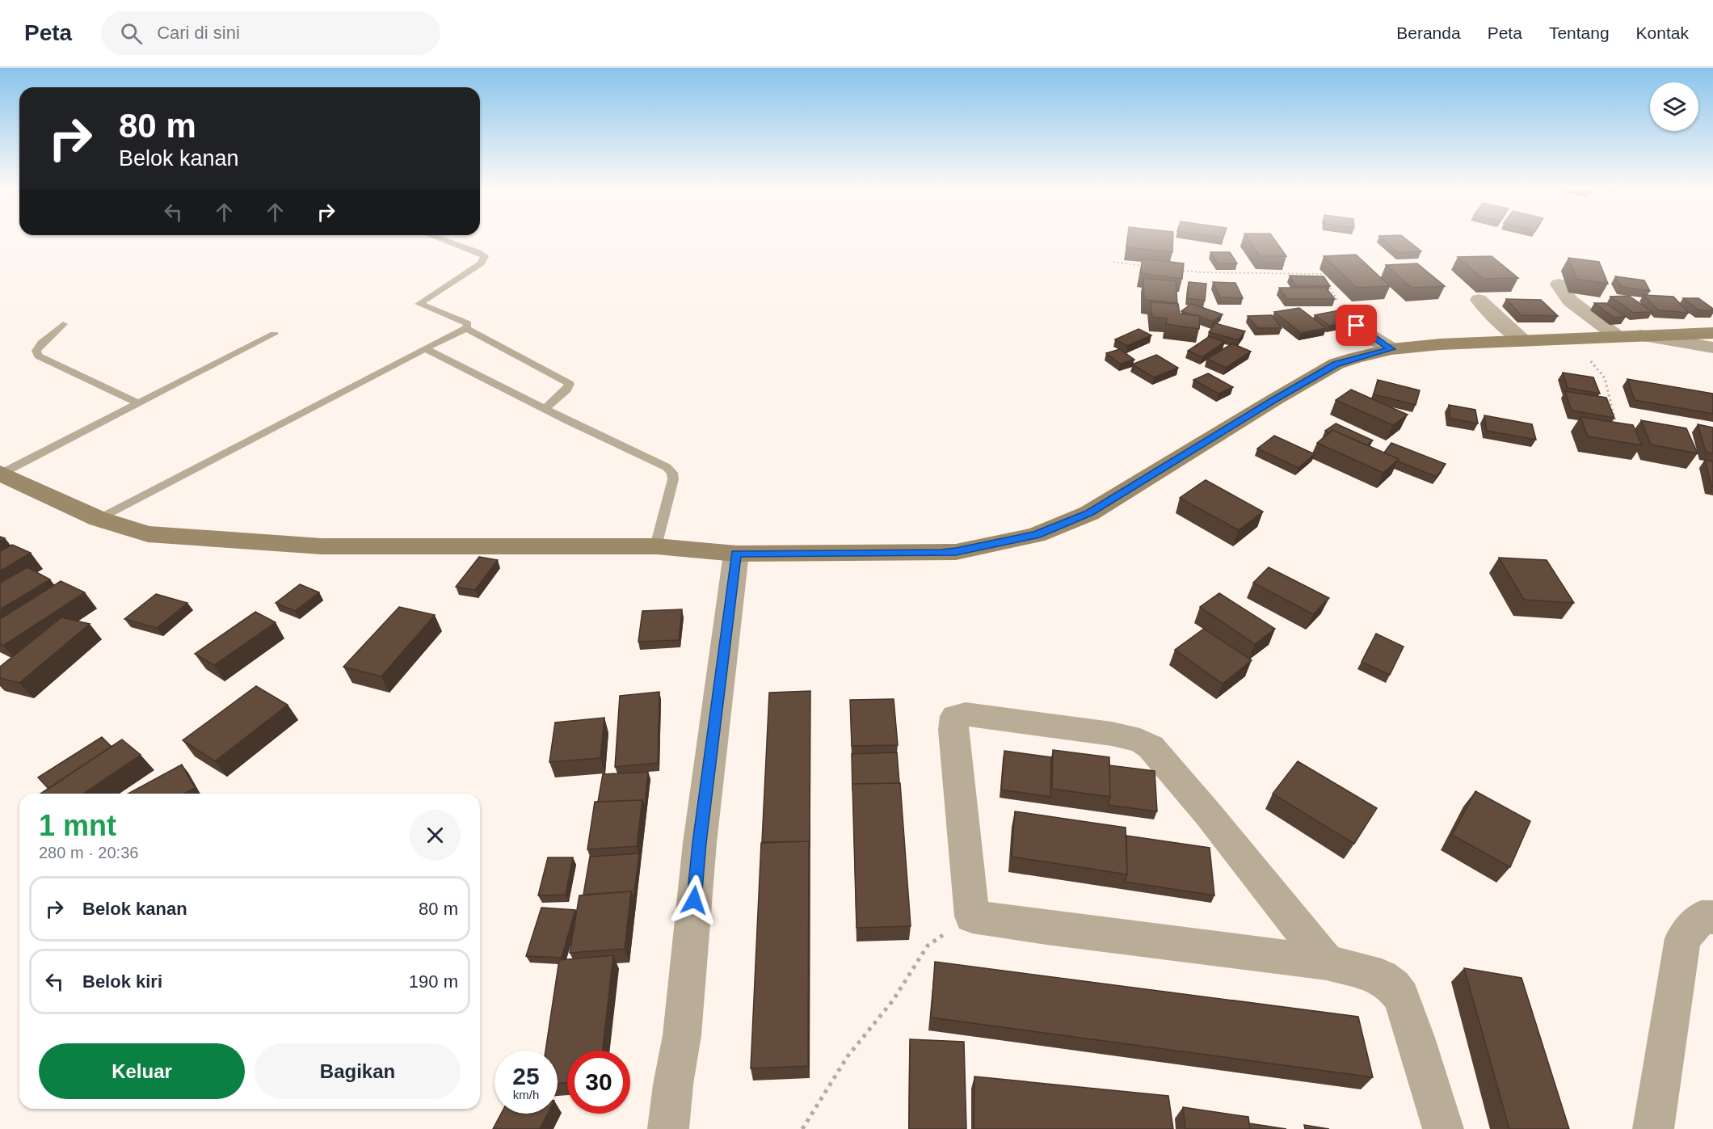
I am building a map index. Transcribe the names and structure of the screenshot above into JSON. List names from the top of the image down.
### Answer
{
  "page": {
    "header": "Peta",
    "search": "Cari di sini",
    "nav": [
      "Beranda",
      "Peta",
      "Tentang",
      "Kontak"
    ],
    "turn": ["80 m", "Belok kanan"],
    "heading": ["1 mnt", "280 m · 20:36"],
    "list": [
      {
        "name": "Belok kanan",
        "value": "80 m"
      },
      {
        "name": "Belok kiri",
        "value": "190 m"
      }
    ],
    "buttons": ["Keluar", "Bagikan"],
    "speed": "25 km/h",
    "limit": "30"
  }
}
